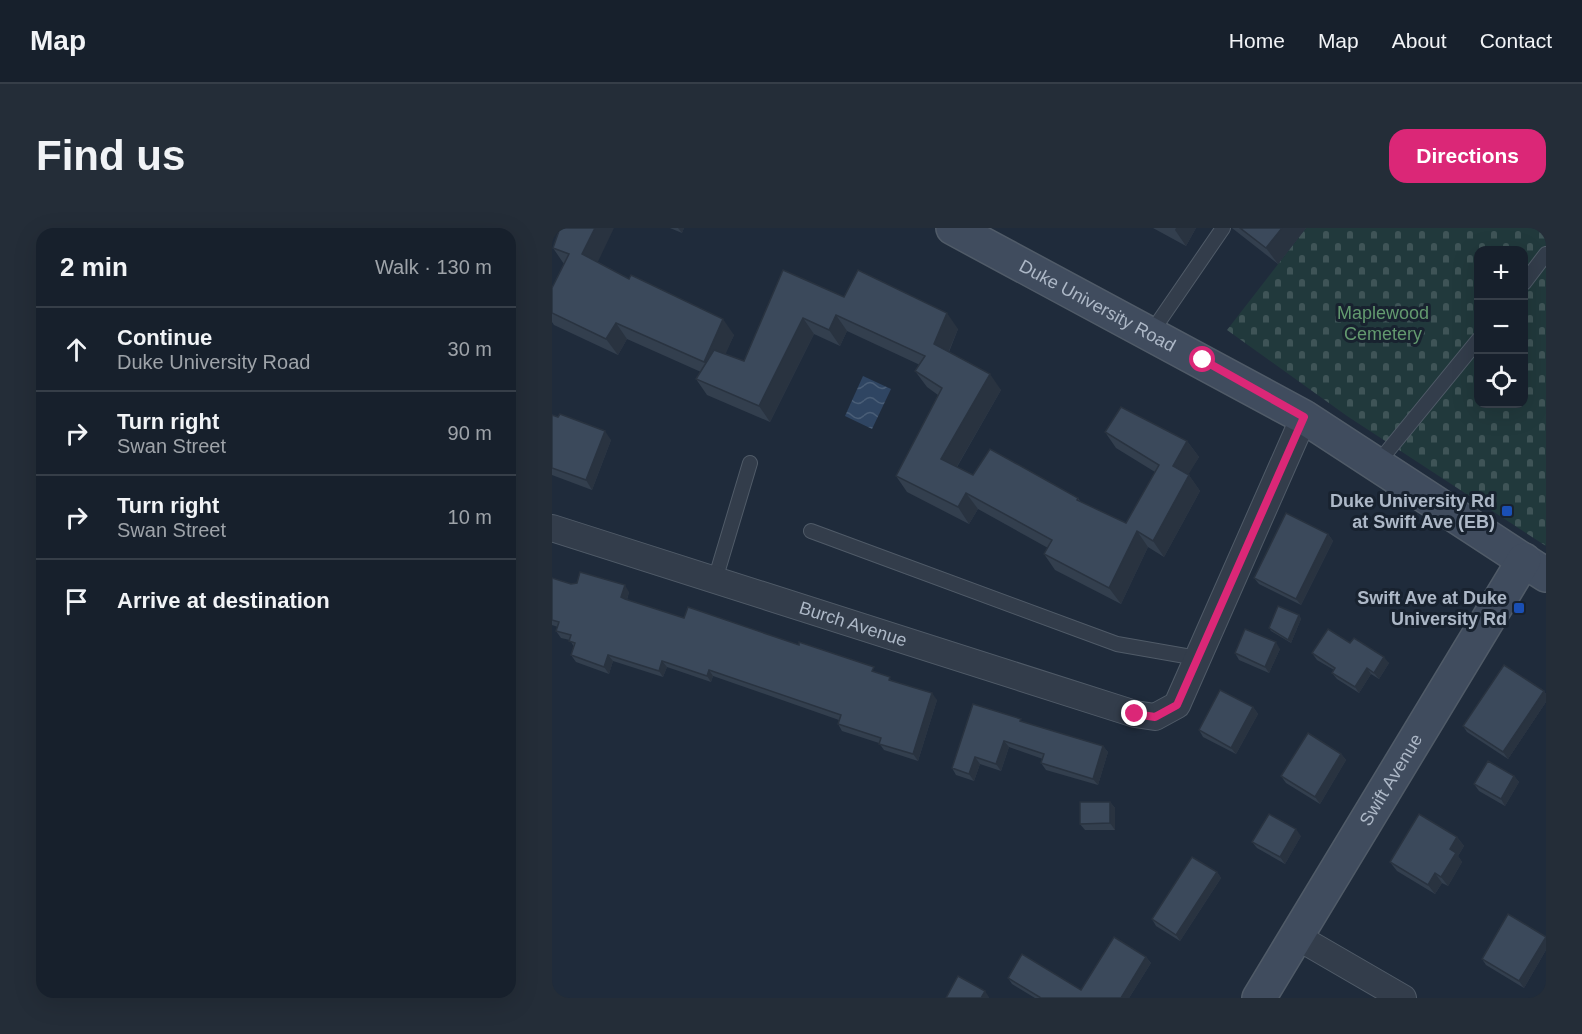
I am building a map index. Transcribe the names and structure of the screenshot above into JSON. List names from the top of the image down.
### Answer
{
  "streets": {
    "main road": ["Duke University Road", "Swift Avenue"],
    "street": ["Burch Avenue"]
  },
  "crossings": [
    ["Duke University Road", "Swift Avenue"]
  ],
  "parks": ["Maplewood Cemetery"],
  "places": {
    "transit": ["Duke University Rd at Swift Ave (EB)", "Swift Ave at Duke University Rd"]
  },
  "page": {
    "header": "Map",
    "nav": [
      "Home",
      "Map",
      "About",
      "Contact"
    ],
    "buttons": "Directions",
    "title": "Find us",
    "heading": ["2 min", "Walk · 130 m"],
    "map_buttons": ["+", "−"],
    "list": [
      ["Continue", "Duke University Road", "30 m"],
      ["Turn right", "Swan Street", "90 m"],
      ["Turn right", "Swan Street", "10 m"],
      "Arrive at destination"
    ]
  }
}
